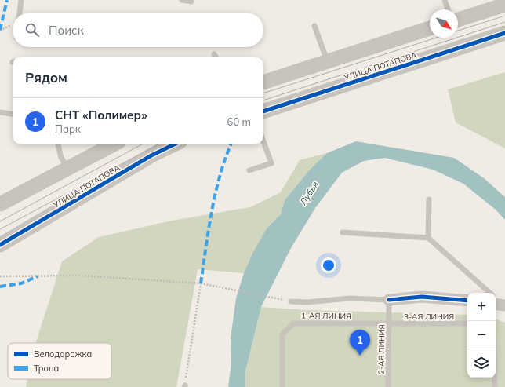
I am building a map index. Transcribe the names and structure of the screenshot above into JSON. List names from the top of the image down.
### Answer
{
  "streets": {
    "street": ["УЛИЦА ПОТАПОВА"],
    "lane": ["1-АЯ ЛИНИЯ", "3-АЯ ЛИНИЯ", "2-АЯ ЛИНИЯ"]
  },
  "crossings": [
    ["1-АЯ ЛИНИЯ", "3-АЯ ЛИНИЯ"],
    ["1-АЯ ЛИНИЯ", "2-АЯ ЛИНИЯ"],
    ["3-АЯ ЛИНИЯ", "2-АЯ ЛИНИЯ"]
  ],
  "water": ["Лубья"],
  "legend": ["Велодорожка", "Тропа"],
  "north": "bottom right",
  "page": {
    "search": "Поиск",
    "heading": "Рядом",
    "list": [
      {
        "mark": "1",
        "name": "СНТ «Полимер»",
        "note": "Парк",
        "value": "60 m"
      }
    ],
    "map_buttons": ["+", "−"],
    "pins": "1"
  }
}
